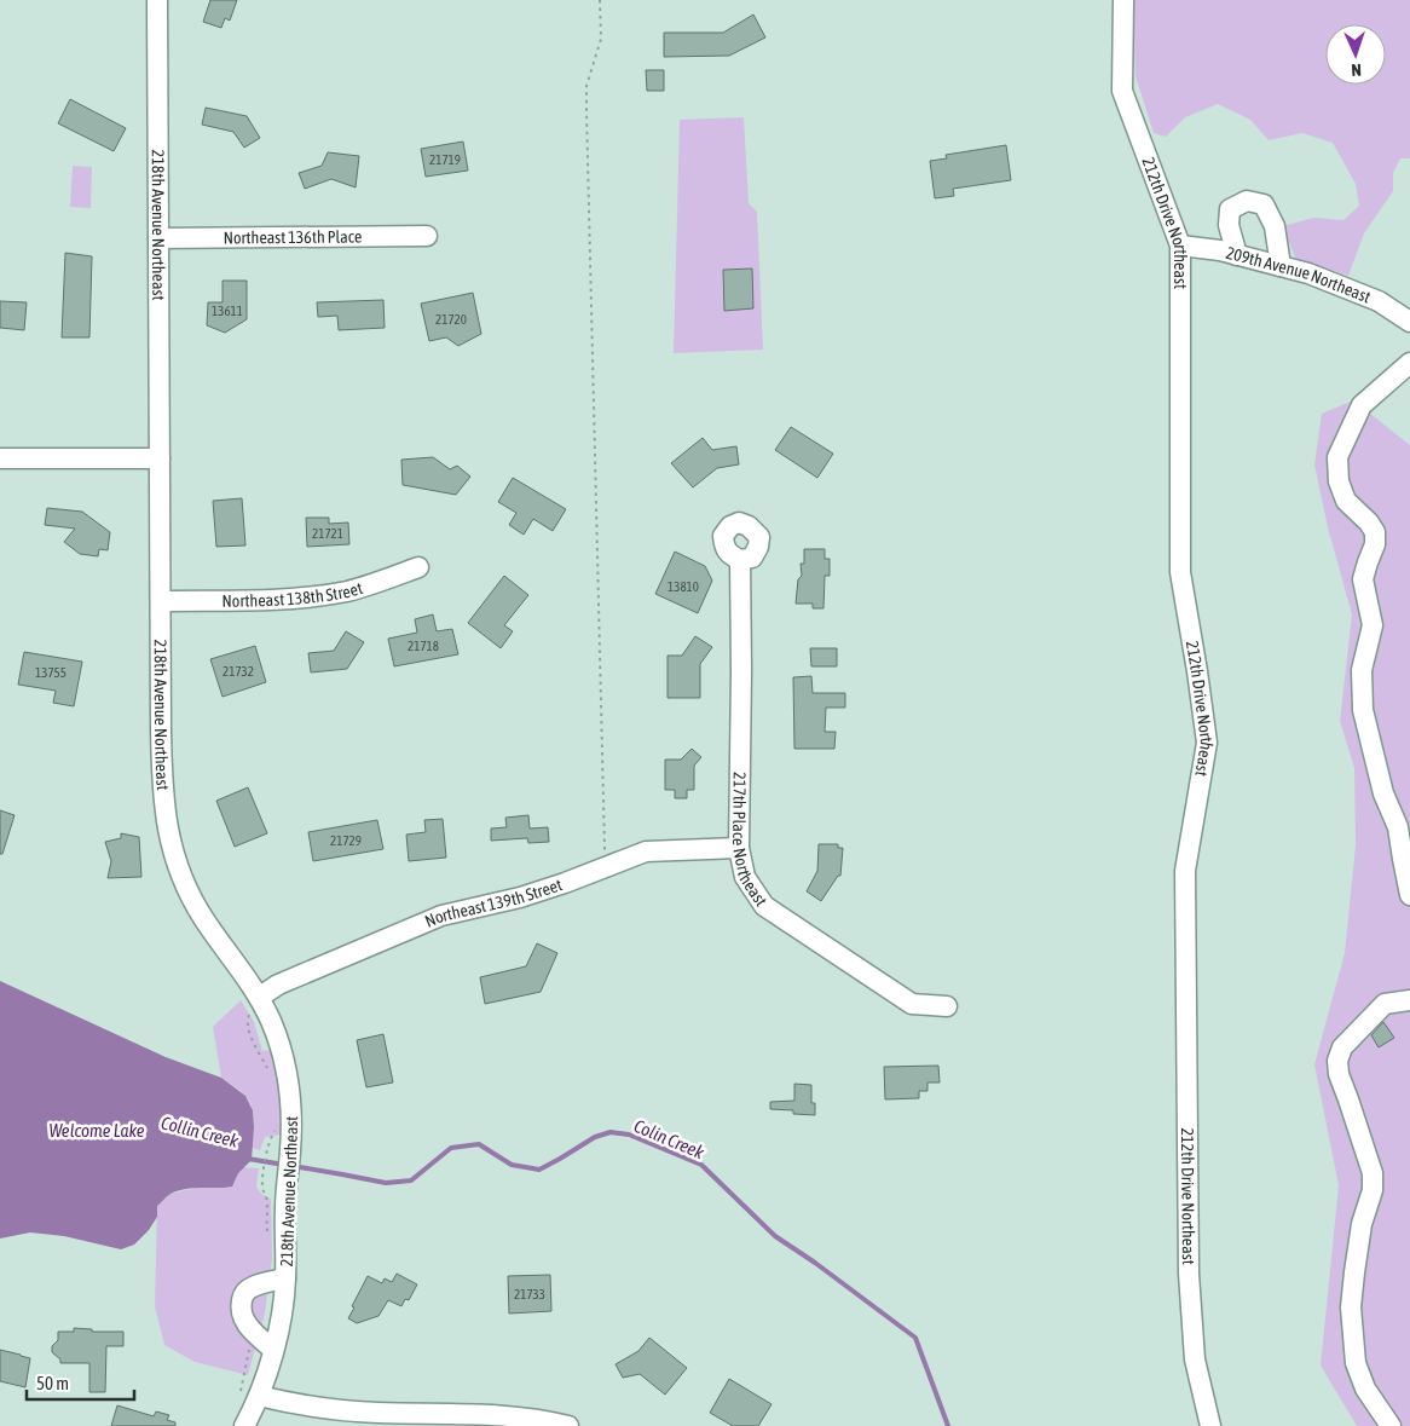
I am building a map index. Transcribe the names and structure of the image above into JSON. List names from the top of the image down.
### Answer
{
  "streets": {
    "street": [
      "212th Drive Northeast",
      "218th Avenue Northeast",
      "Northeast 136th Place",
      "209th Avenue Northeast",
      "Northeast 138th Street",
      "217th Place Northeast",
      "Northeast 139th Street"
    ]
  },
  "crossings": [
    ["212th Drive Northeast", "209th Avenue Northeast"],
    ["218th Avenue Northeast", "Northeast 136th Place"],
    ["218th Avenue Northeast", "Northeast 138th Street"],
    ["218th Avenue Northeast", "Northeast 139th Street"],
    ["217th Place Northeast", "Northeast 139th Street"]
  ],
  "water": ["Welcome Lake", "Collin Creek", "Colin Creek"],
  "house_numbers": [
    "21719",
    "13611",
    "21720",
    "21721",
    "13810",
    "21718",
    "21732",
    "13755",
    "21729",
    "21733"
  ],
  "scale_bar": "50 m",
  "north": "bottom"
}
